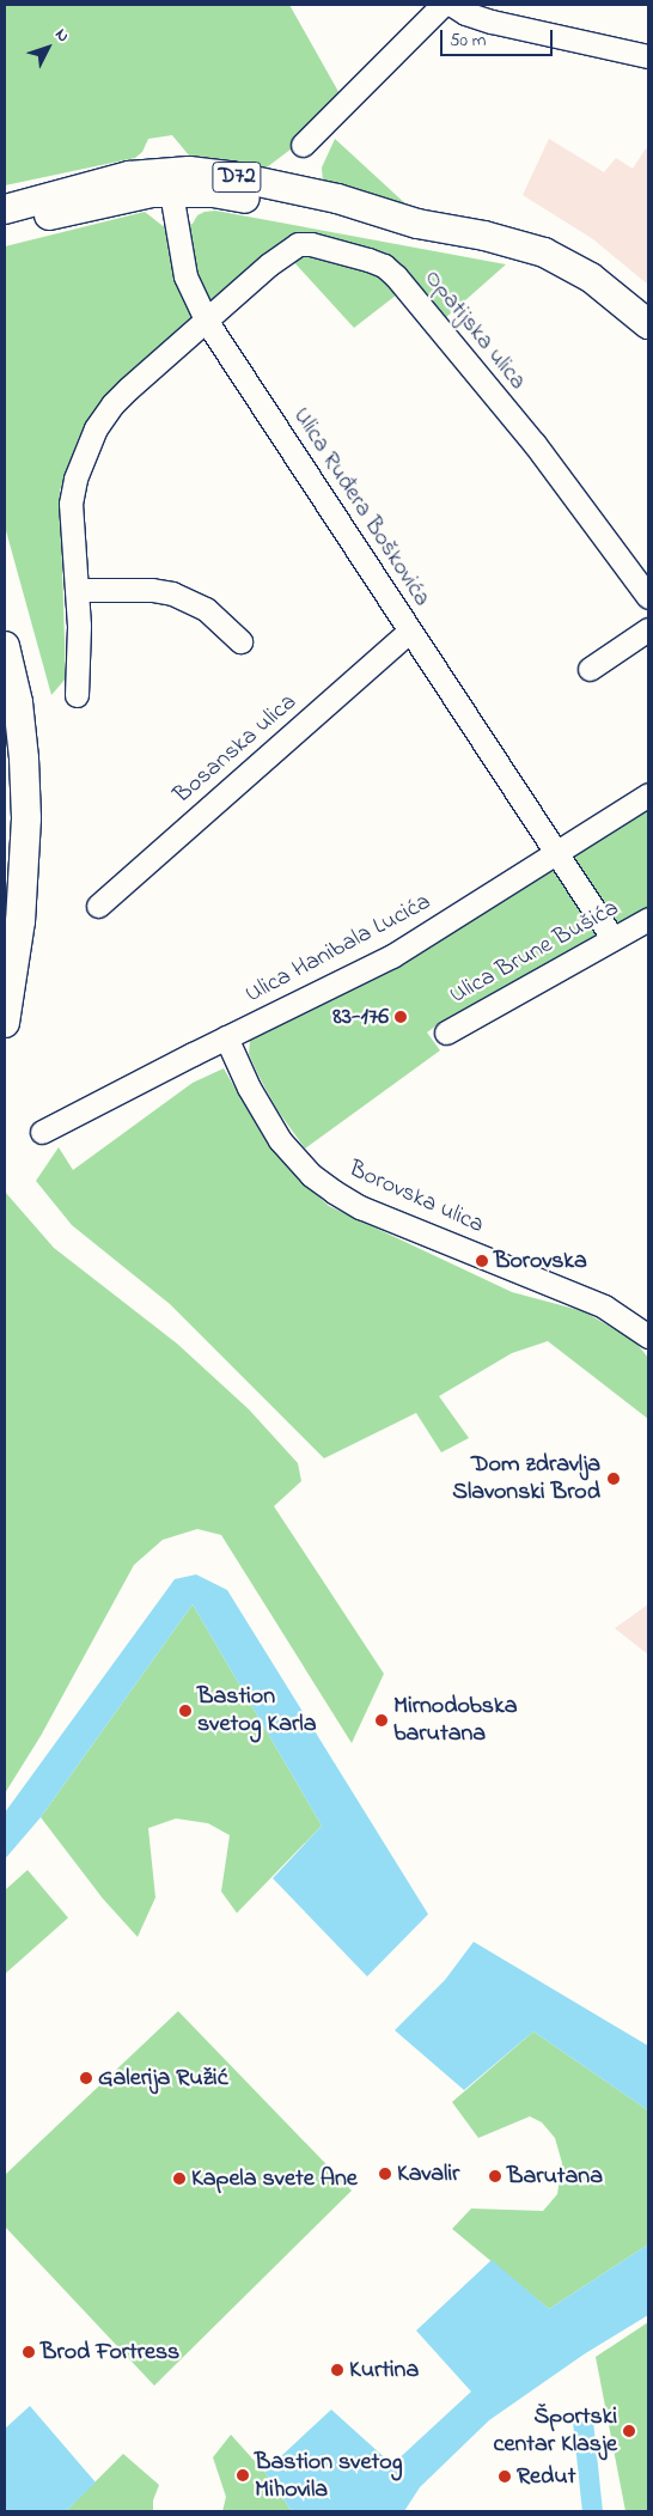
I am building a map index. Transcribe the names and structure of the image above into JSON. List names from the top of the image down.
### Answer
{
  "streets": {
    "main road": ["D72"],
    "street": [
      "Opatijska ulica",
      "Ulica Ruđera Boškovića",
      "Bosanska ulica",
      "Ulica Hanibala Lucića",
      "Ulica Brune Bušića",
      "Borovska ulica"
    ]
  },
  "crossings": [
    ["D72", "Ulica Ruđera Boškovića"],
    ["Opatijska ulica", "Ulica Ruđera Boškovića"],
    ["Ulica Ruđera Boškovića", "Bosanska ulica"],
    ["Ulica Ruđera Boškovića", "Ulica Hanibala Lucića"],
    ["Ulica Ruđera Boškovića", "Ulica Brune Bušića"],
    ["Ulica Hanibala Lucića", "Borovska ulica"]
  ],
  "places": [
    "83-176",
    "Borovska",
    "Dom zdravlja Slavonski Brod",
    "Bastion svetog Karla",
    "Mirnodobska barutana",
    "Galerija Ružić",
    "Kavalir",
    "Barutana",
    "Kapela svete Ane",
    "Brod Fortress",
    "Kurtina",
    "Športski centar Klasje",
    "Bastion svetog Mihovila",
    "Redut"
  ],
  "scale_bar": "50 m",
  "north": "top right"
}
